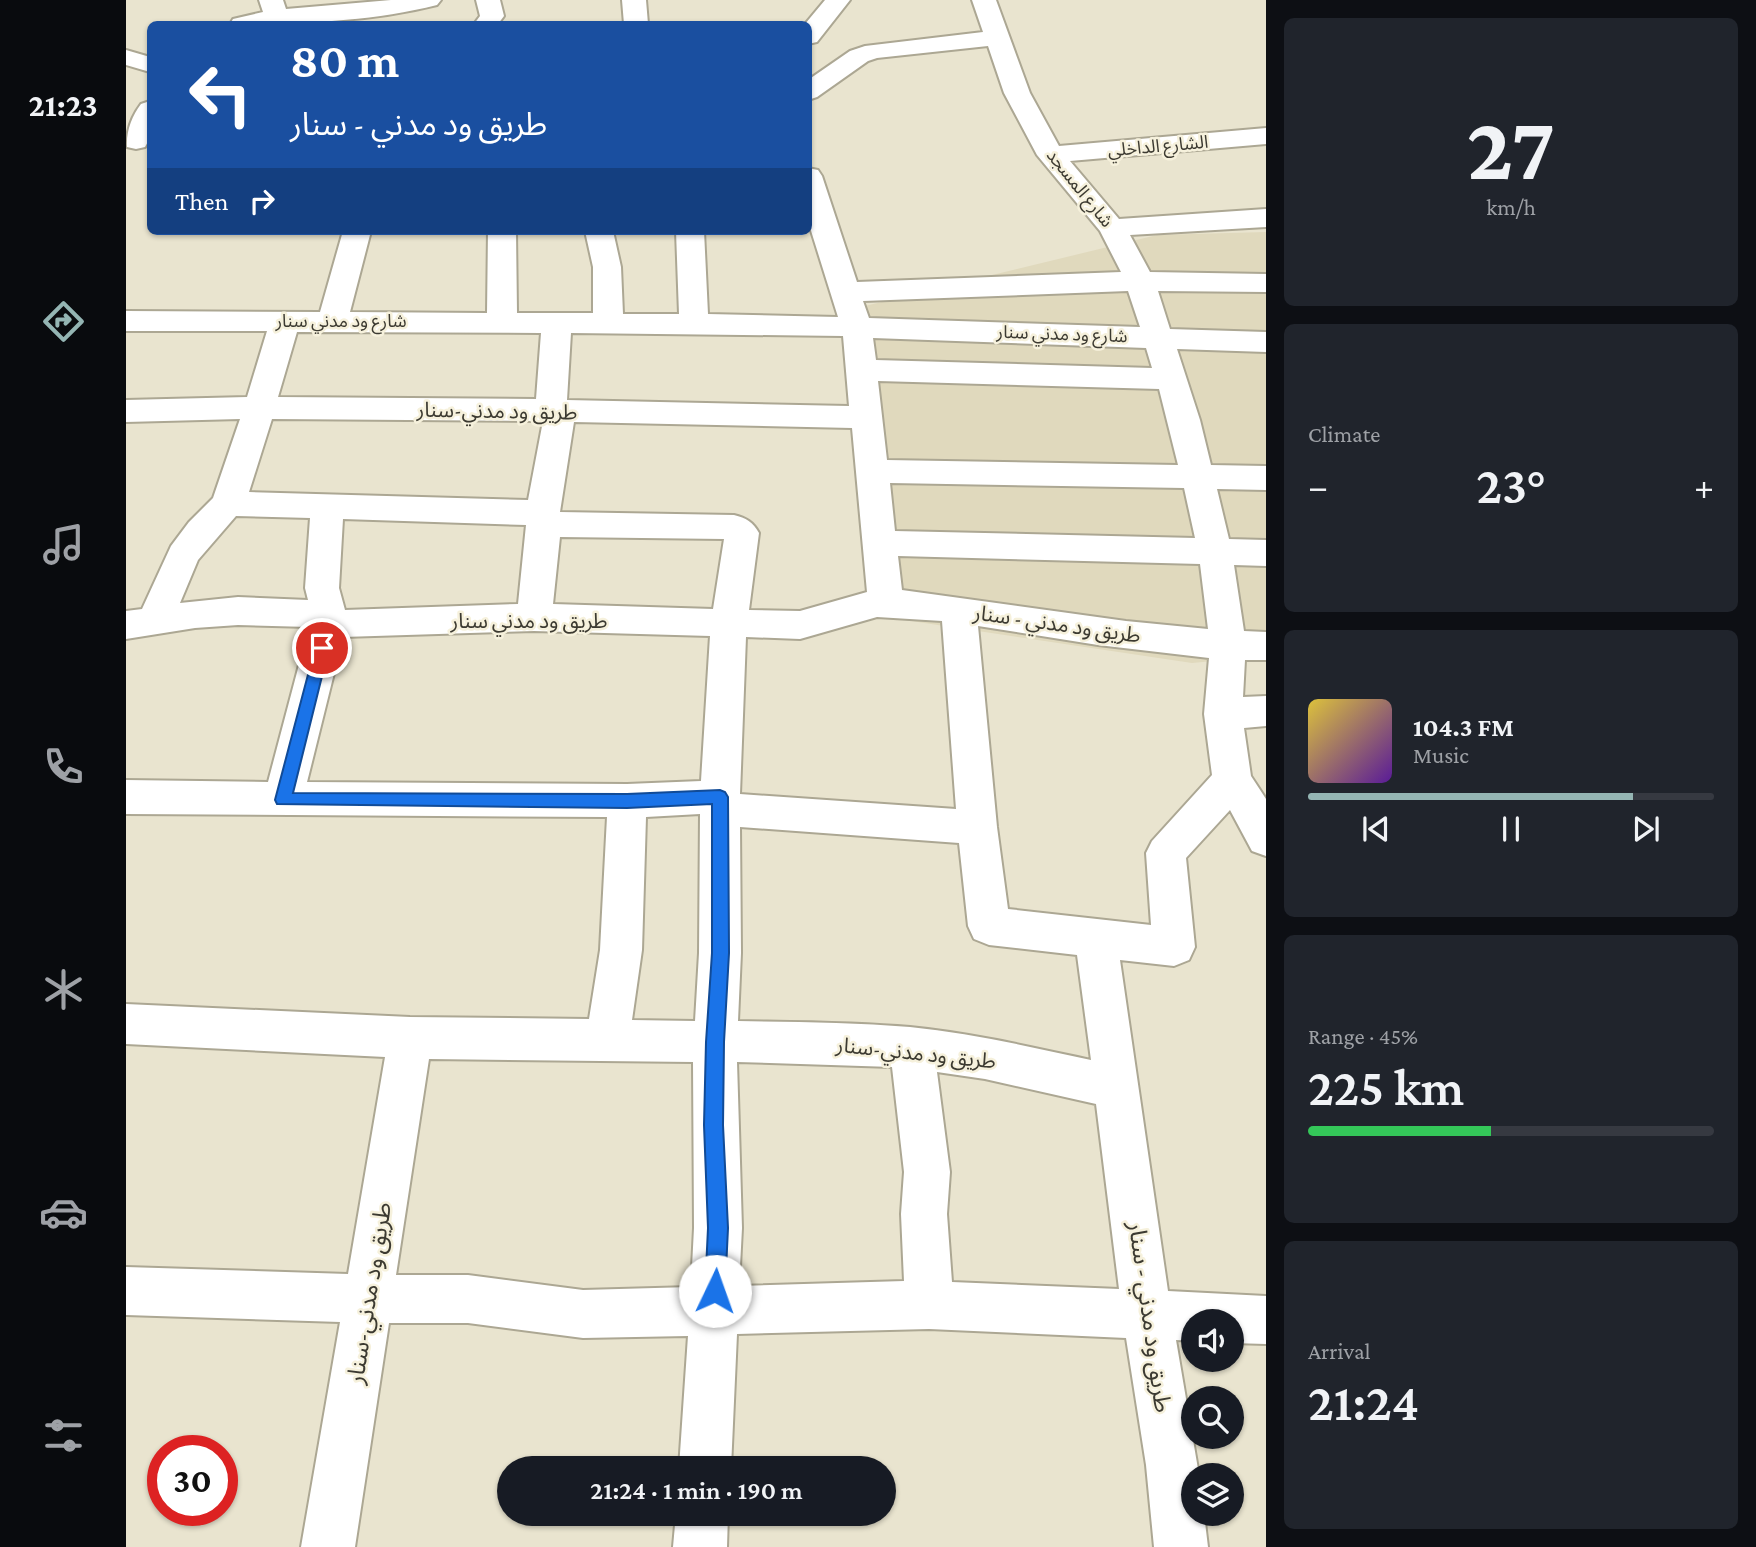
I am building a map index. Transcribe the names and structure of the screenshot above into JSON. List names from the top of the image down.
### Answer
{
  "streets": {
    "street": [
      "الشارع الداخلي",
      "شارع المسجد",
      "شارع ود مدني سنار",
      "طريق ود مدني-سنار",
      "طريق ود مدني سنار",
      "طريق ود مدني - سنار"
    ]
  },
  "crossings": [
    ["الشارع الداخلي", "شارع المسجد"],
    ["شارع المسجد", "شارع ود مدني سنار"],
    ["شارع المسجد", "طريق ود مدني - سنار"],
    ["طريق ود مدني-سنار", "طريق ود مدني - سنار"],
    ["طريق ود مدني سنار", "طريق ود مدني - سنار"]
  ],
  "page": {
    "tabs": "21:23",
    "tile": [
      ["27", "km/h"],
      "Climate",
      ["Range · 45%", "225 km"],
      ["Arrival", "21:24"]
    ],
    "turn": ["80 m", "طريق ود مدني - سنار"],
    "then": "Then",
    "heat": ["−", "23°", "+"],
    "song": ["104.3 FM", "Music"],
    "limit": "30",
    "trip": "21:24 · 1 min · 190 m"
  }
}
